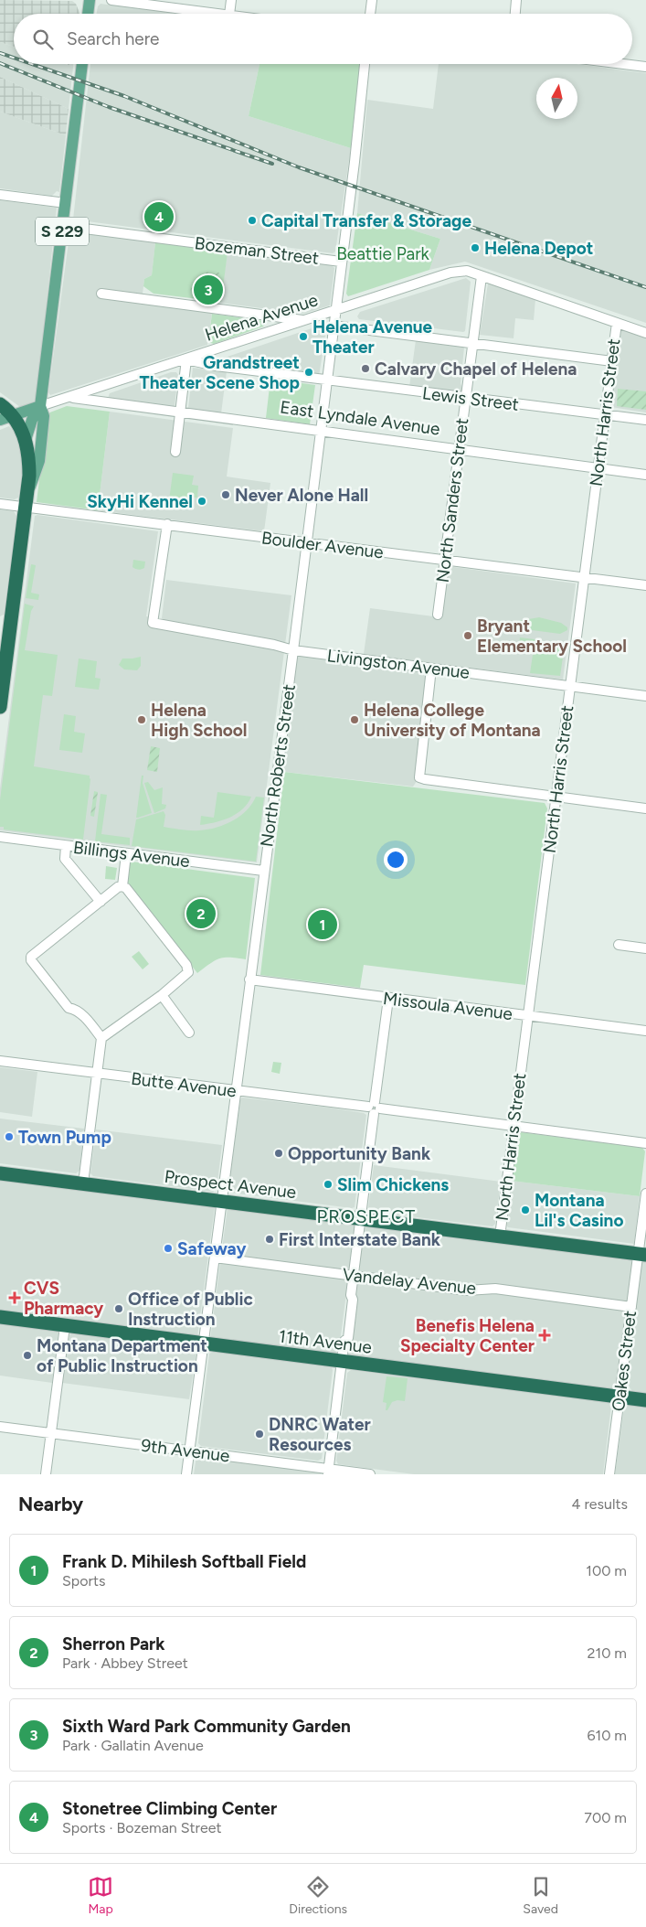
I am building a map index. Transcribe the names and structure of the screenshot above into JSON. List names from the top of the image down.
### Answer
{
  "streets": {
    "highway": ["Prospect Avenue", "11th Avenue"],
    "main road": ["S 229", "Helena Avenue"],
    "street": [
      "Bozeman Street",
      "Lewis Street",
      "North Harris Street",
      "East Lyndale Avenue",
      "North Sanders Street",
      "Boulder Avenue",
      "Livingston Avenue",
      "North Roberts Street",
      "Billings Avenue",
      "Missoula Avenue",
      "Butte Avenue",
      "Vandelay Avenue",
      "Oakes Street",
      "9th Avenue"
    ]
  },
  "crossings": [
    ["S 229", "Bozeman Street"],
    ["S 229", "Helena Avenue"],
    ["Bozeman Street", "North Roberts Street"],
    ["Helena Avenue", "Lewis Street"],
    ["Helena Avenue", "North Harris Street"],
    ["Helena Avenue", "East Lyndale Avenue"],
    ["Helena Avenue", "North Sanders Street"],
    ["Helena Avenue", "North Roberts Street"],
    ["Lewis Street", "North Harris Street"],
    ["Lewis Street", "North Sanders Street"],
    ["Lewis Street", "North Roberts Street"],
    ["North Harris Street", "East Lyndale Avenue"],
    ["North Harris Street", "Boulder Avenue"],
    ["North Harris Street", "Livingston Avenue"],
    ["North Harris Street", "Missoula Avenue"],
    ["North Harris Street", "Butte Avenue"],
    ["North Harris Street", "Prospect Avenue"],
    ["East Lyndale Avenue", "North Sanders Street"],
    ["East Lyndale Avenue", "North Roberts Street"],
    ["North Sanders Street", "Boulder Avenue"],
    ["Boulder Avenue", "Livingston Avenue"],
    ["Boulder Avenue", "North Roberts Street"],
    ["Livingston Avenue", "North Roberts Street"],
    ["North Roberts Street", "Billings Avenue"],
    ["North Roberts Street", "Missoula Avenue"],
    ["North Roberts Street", "Butte Avenue"],
    ["North Roberts Street", "Prospect Avenue"],
    ["North Roberts Street", "Vandelay Avenue"],
    ["North Roberts Street", "11th Avenue"],
    ["North Roberts Street", "9th Avenue"],
    ["Prospect Avenue", "Oakes Street"],
    ["Vandelay Avenue", "Oakes Street"],
    ["11th Avenue", "Oakes Street"]
  ],
  "districts": ["PROSPECT"],
  "parks": ["Beattie Park"],
  "places": {
    "other": [
      "Capital Transfer & Storage",
      "Helena Depot",
      "Helena Avenue Theater",
      "Calvary Chapel of Helena",
      "Grandstreet Theater Scene Shop",
      "Never Alone Hall",
      "SkyHi Kennel",
      "Bryant Elementary School",
      "Helena High School",
      "Helena College University of Montana",
      "Town Pump",
      "Opportunity Bank",
      "Slim Chickens",
      "Montana Lil's Casino",
      "First Interstate Bank",
      "Safeway",
      "Office of Public Instruction",
      "Montana Department of Public Instruction",
      "DNRC Water Resources"
    ],
    "health": ["CVS Pharmacy", "Benefis Helena Specialty Center"]
  },
  "north": "top",
  "page": {
    "search": "Search here",
    "pins": [
      "4",
      "3",
      "2",
      "1"
    ],
    "heading": ["Nearby", "4 results"],
    "list": [
      {
        "mark": "1",
        "name": "Frank D. Mihilesh Softball Field",
        "note": "Sports",
        "value": "100 m"
      },
      {
        "mark": "2",
        "name": "Sherron Park",
        "note": "Park · Abbey Street",
        "value": "210 m"
      },
      {
        "mark": "3",
        "name": "Sixth Ward Park Community Garden",
        "note": "Park · Gallatin Avenue",
        "value": "610 m"
      },
      {
        "mark": "4",
        "name": "Stonetree Climbing Center",
        "note": "Sports · Bozeman Street",
        "value": "700 m"
      }
    ],
    "nav": ["Map", "Directions", "Saved"]
  }
}
